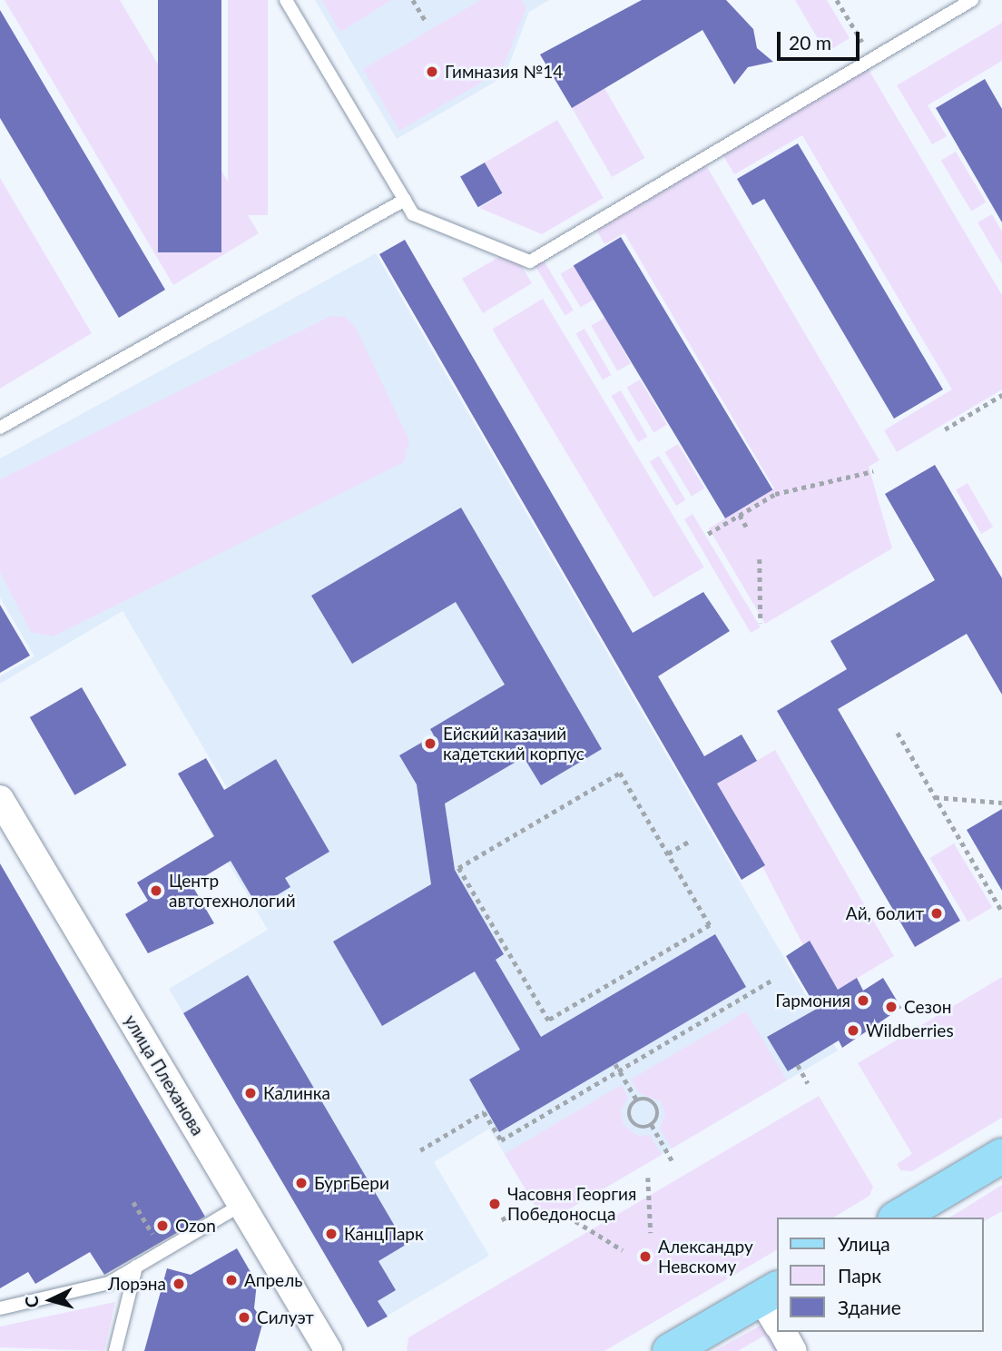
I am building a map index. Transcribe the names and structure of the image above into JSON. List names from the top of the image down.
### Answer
{
  "streets": {
    "street": ["улица Плеханова"]
  },
  "places": [
    "Гимназия №14",
    "Ейский казачий кадетский корпус",
    "Центр автотехнологий",
    "Ай, болит",
    "Гармония",
    "Сезон",
    "Wildberries",
    "Калинка",
    "БургБери",
    "Часовня Георгия Победоносца",
    "Ozon",
    "КанцПарк",
    "Александру Невскому",
    "Апрель",
    "Лорэна",
    "Силуэт"
  ],
  "legend": ["Улица", "Парк", "Здание"],
  "scale_bar": "20 m",
  "north": "left"
}
